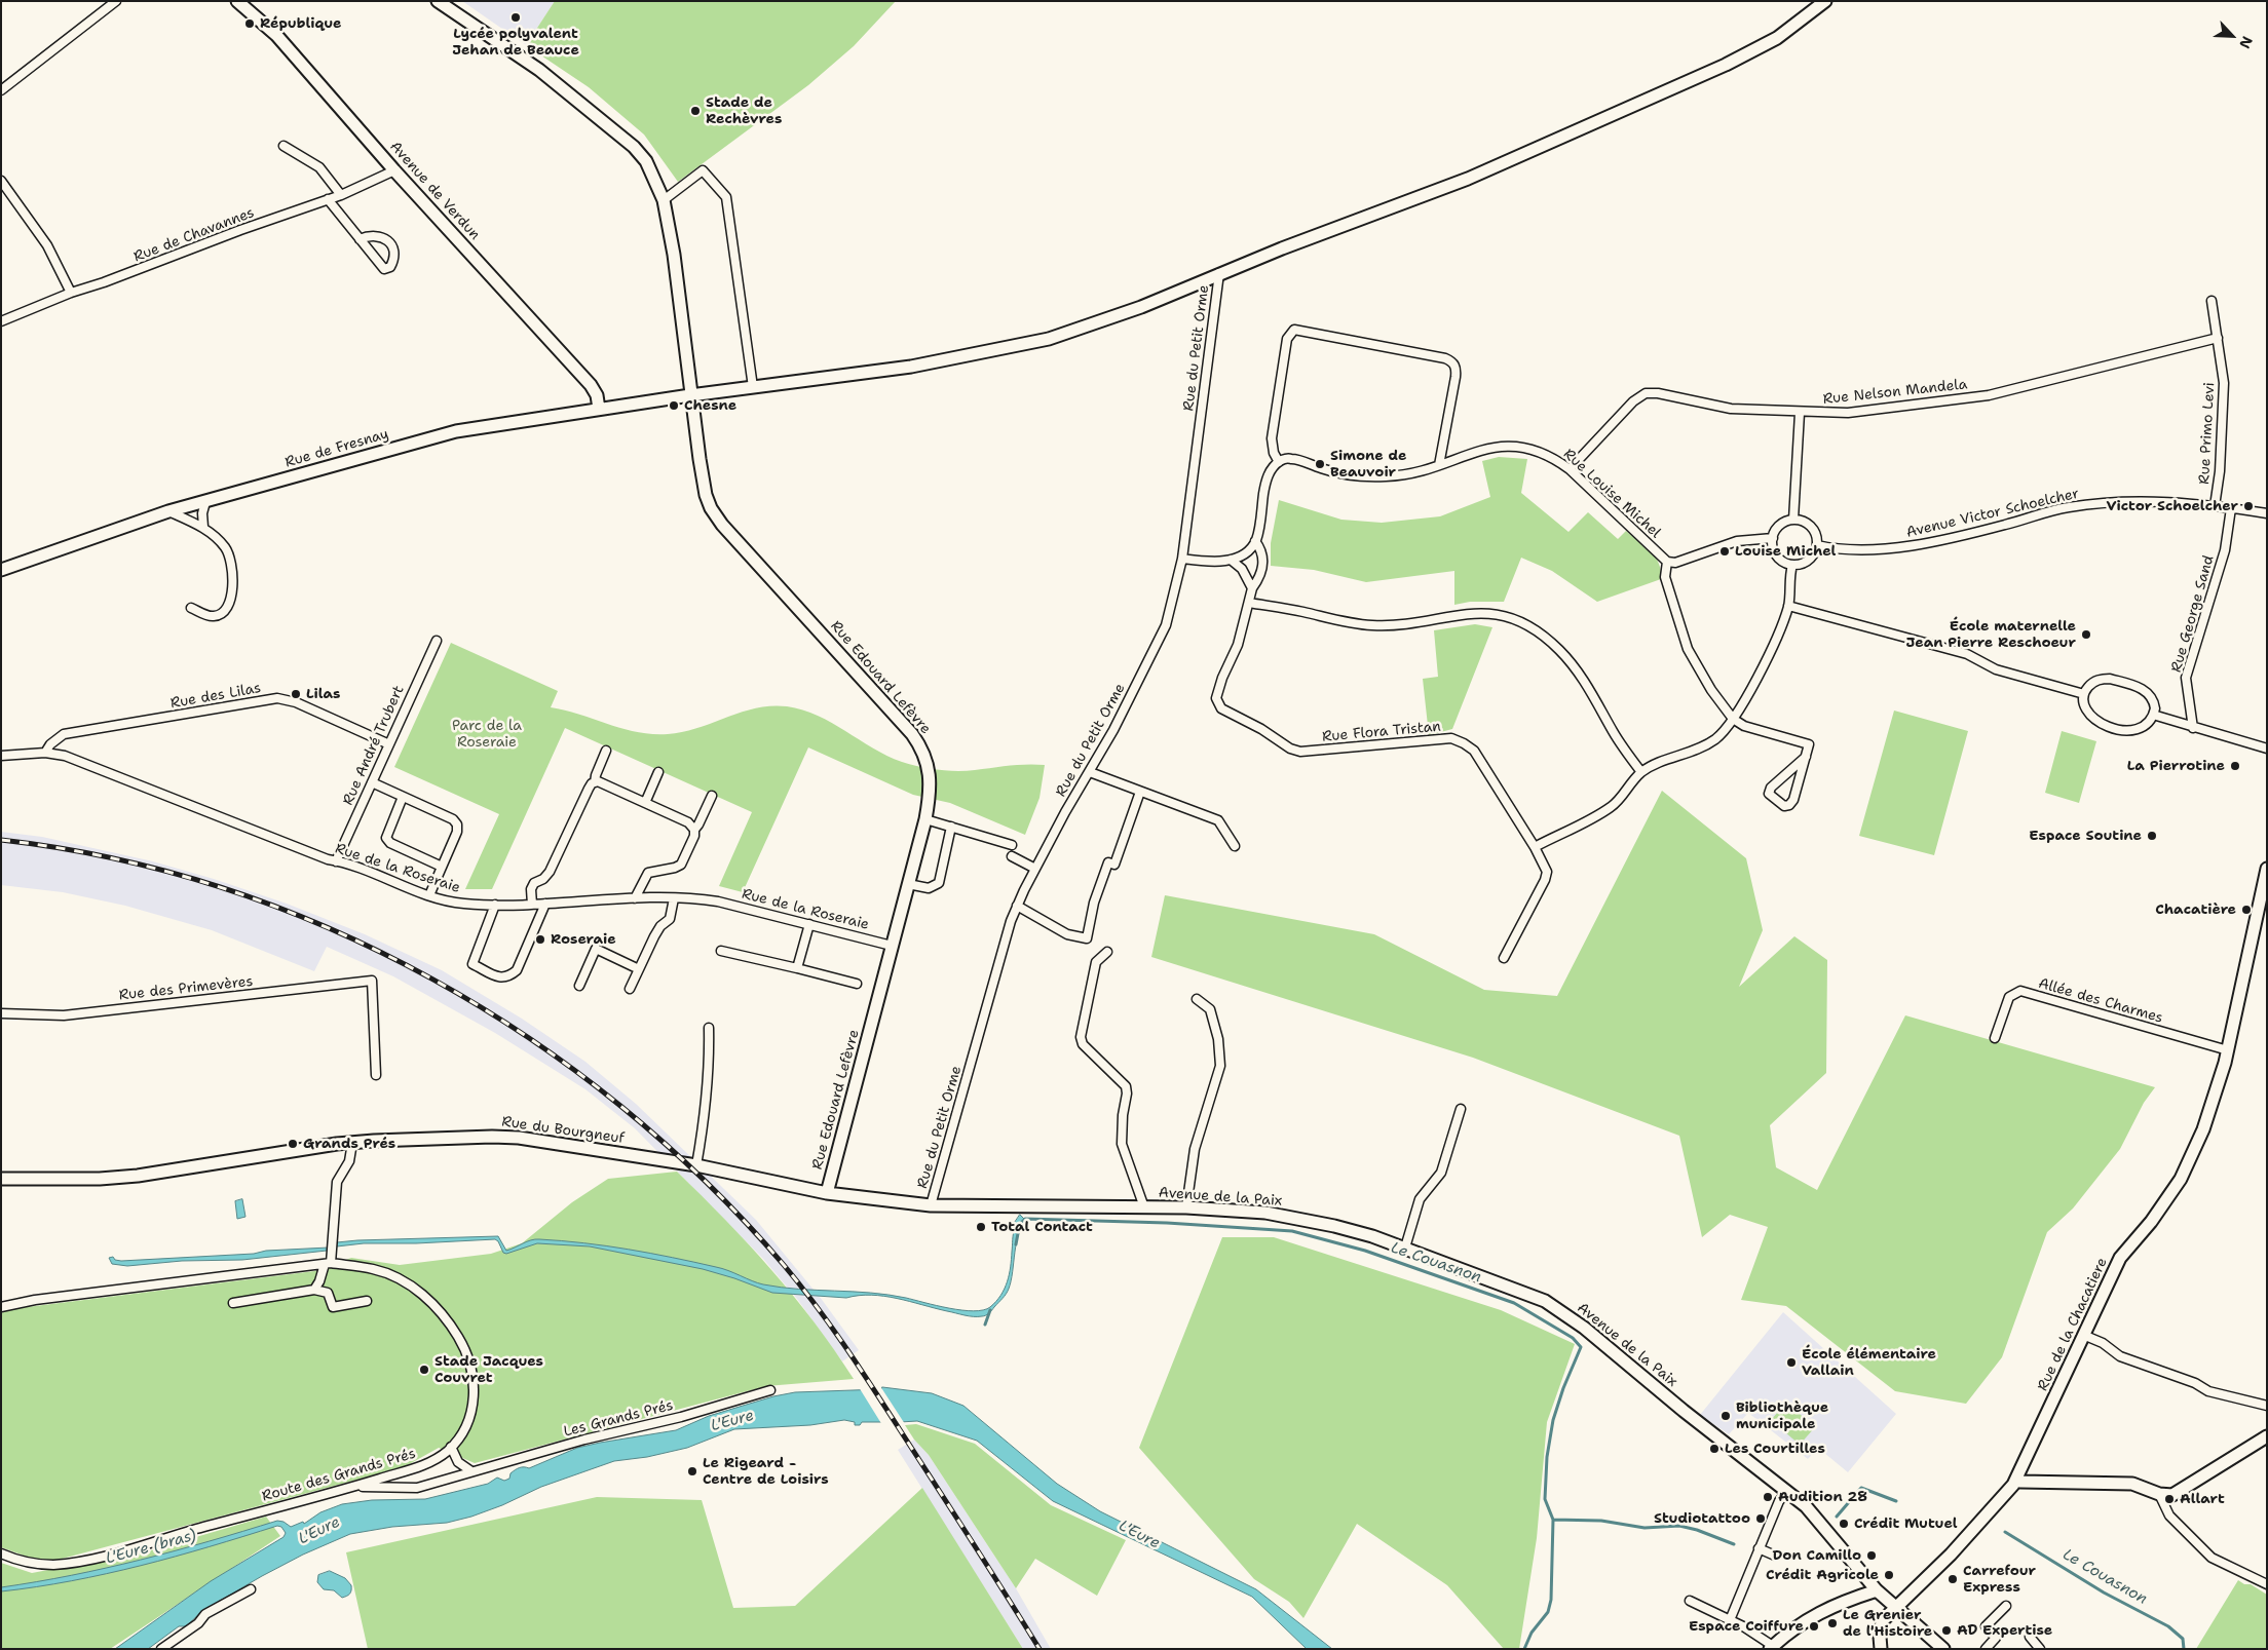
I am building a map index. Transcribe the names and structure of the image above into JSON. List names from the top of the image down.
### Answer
{
  "streets": {
    "street": [
      "Avenue de Verdun",
      "Rue de Chavannes",
      "Rue du Petit Orme",
      "Rue Nelson Mandela",
      "Rue Primo Levi",
      "Rue de Fresnay",
      "Rue Louise Michel",
      "Avenue Victor Schoelcher",
      "Rue George Sand",
      "Rue Edouard Lefèvre",
      "Rue des Lilas",
      "Rue Flora Tristan",
      "Rue André Trubert",
      "Rue de la Roseraie",
      "Rue des Primevères",
      "Allée des Charmes",
      "Rue du Bourgneuf",
      "Avenue de la Paix",
      "Rue de la Chacatiere",
      "Les Grands Prés",
      "Route des Grands Prés"
    ]
  },
  "crossings": [
    ["Avenue de Verdun", "Rue de Chavannes"],
    ["Avenue de Verdun", "Rue de Fresnay"],
    ["Rue du Petit Orme", "Rue de Fresnay"],
    ["Rue du Petit Orme", "Rue du Bourgneuf"],
    ["Rue Nelson Mandela", "Rue Primo Levi"],
    ["Rue Nelson Mandela", "Rue Louise Michel"],
    ["Rue Primo Levi", "Avenue Victor Schoelcher"],
    ["Rue de Fresnay", "Rue Edouard Lefèvre"],
    ["Avenue Victor Schoelcher", "Rue George Sand"],
    ["Rue Edouard Lefèvre", "Rue de la Roseraie"],
    ["Rue Edouard Lefèvre", "Rue du Bourgneuf"],
    ["Rue des Lilas", "Rue André Trubert"],
    ["Rue des Lilas", "Rue de la Roseraie"],
    ["Rue André Trubert", "Rue de la Roseraie"],
    ["Allée des Charmes", "Rue de la Chacatiere"],
    ["Rue du Bourgneuf", "Avenue de la Paix"],
    ["Avenue de la Paix", "Rue de la Chacatiere"],
    ["Les Grands Prés", "Route des Grands Prés"]
  ],
  "water": ["Le Couasnon", "L'Eure", "L'Eure (bras)"],
  "parks": ["Parc de la Roseraie"],
  "places": [
    "Lycée polyvalent Jehan de Beauce",
    "République",
    "Stade de Rechèvres",
    "Chesne",
    "Simone de Beauvoir",
    "Victor Schoelcher",
    "Louise Michel",
    "École maternelle Jean Pierre Reschoeur",
    "Lilas",
    "La Pierrotine",
    "Espace Soutine",
    "Chacatière",
    "Roseraie",
    "Grands Prés",
    "Total Contact",
    "École élémentaire Vallain",
    "Stade Jacques Couvret",
    "Bibliothèque municipale",
    "Les Courtilles",
    "Le Rigeard - Centre de Loisirs",
    "Audition 28",
    "Allart",
    "Studiotattoo",
    "Crédit Mutuel",
    "Don Camillo",
    "Crédit Agricole",
    "Carrefour Express",
    "Le Grenier de l'Histoire",
    "Espace Coiffure",
    "AD Expertise"
  ],
  "north": "bottom right"
}
